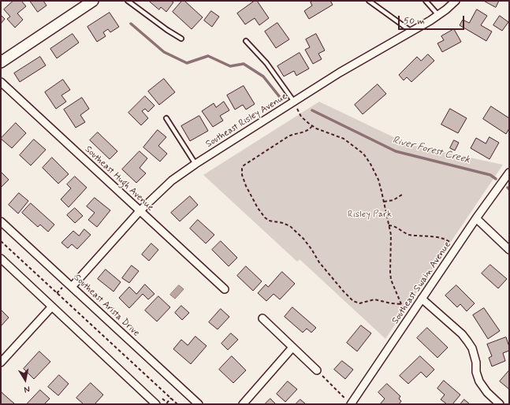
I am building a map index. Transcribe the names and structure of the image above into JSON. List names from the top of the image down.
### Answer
{
  "streets": {
    "street": [
      "Southeast Risley Avenue",
      "Southeast Hugh Avenue",
      "Southeast Swain Avenue",
      "Southeast Arista Drive"
    ]
  },
  "crossings": [
    ["Southeast Risley Avenue", "Southeast Hugh Avenue"],
    ["Southeast Risley Avenue", "Southeast Arista Drive"]
  ],
  "water": ["River Forest Creek"],
  "parks": ["Risley Park"],
  "scale_bar": "50 m",
  "north": "bottom"
}
